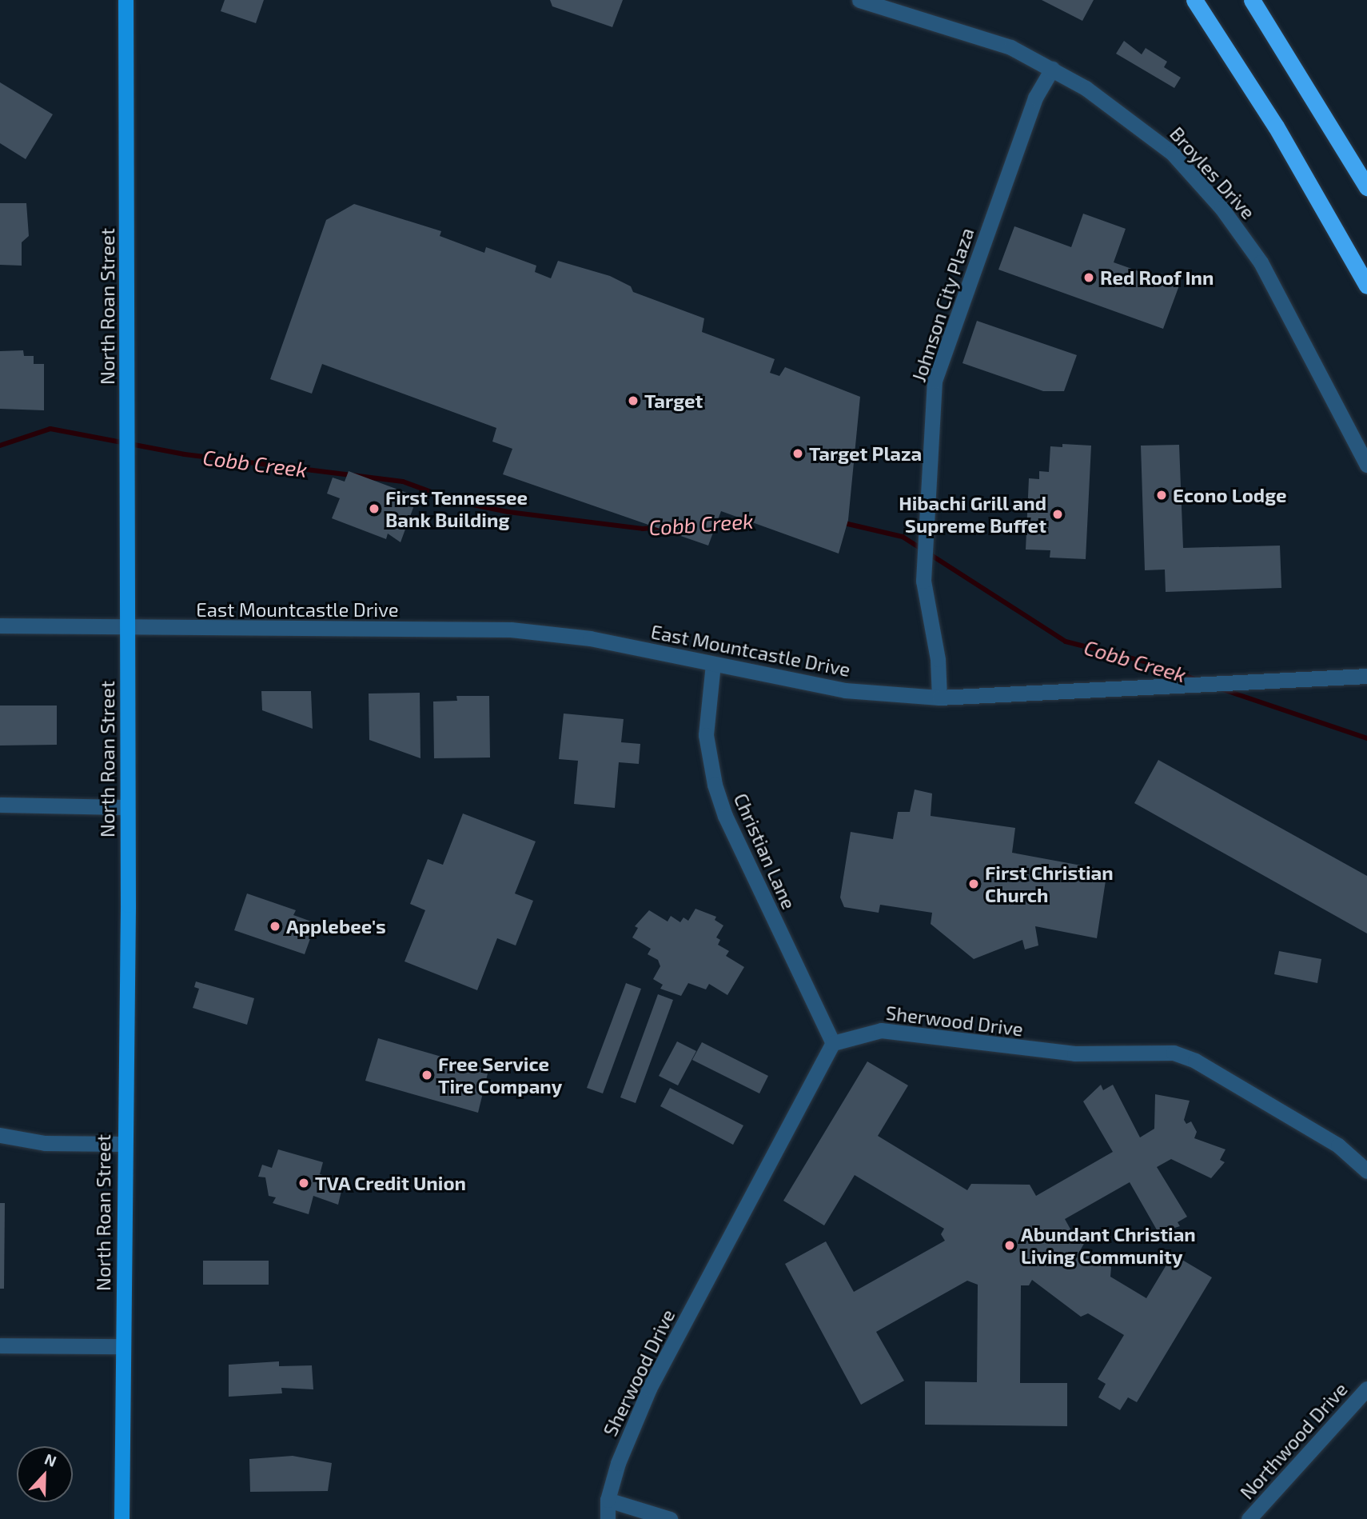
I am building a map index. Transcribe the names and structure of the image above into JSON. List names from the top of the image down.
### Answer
{
  "streets": {
    "main road": ["North Roan Street"],
    "street": [
      "Broyles Drive",
      "Johnson City Plaza",
      "East Mountcastle Drive",
      "Christian Lane",
      "Sherwood Drive",
      "Northwood Drive"
    ]
  },
  "crossings": [
    ["Broyles Drive", "Johnson City Plaza"],
    ["Johnson City Plaza", "East Mountcastle Drive"],
    ["North Roan Street", "East Mountcastle Drive"],
    ["East Mountcastle Drive", "Christian Lane"],
    ["Christian Lane", "Sherwood Drive"]
  ],
  "water": ["Cobb Creek"],
  "places": [
    "Red Roof Inn",
    "Target",
    "Target Plaza",
    "Econo Lodge",
    "First Tennessee Bank Building",
    "Hibachi Grill and Supreme Buffet",
    "First Christian Church",
    "Applebee's",
    "Free Service Tire Company",
    "TVA Credit Union",
    "Abundant Christian Living Community"
  ],
  "north": "top"
}
